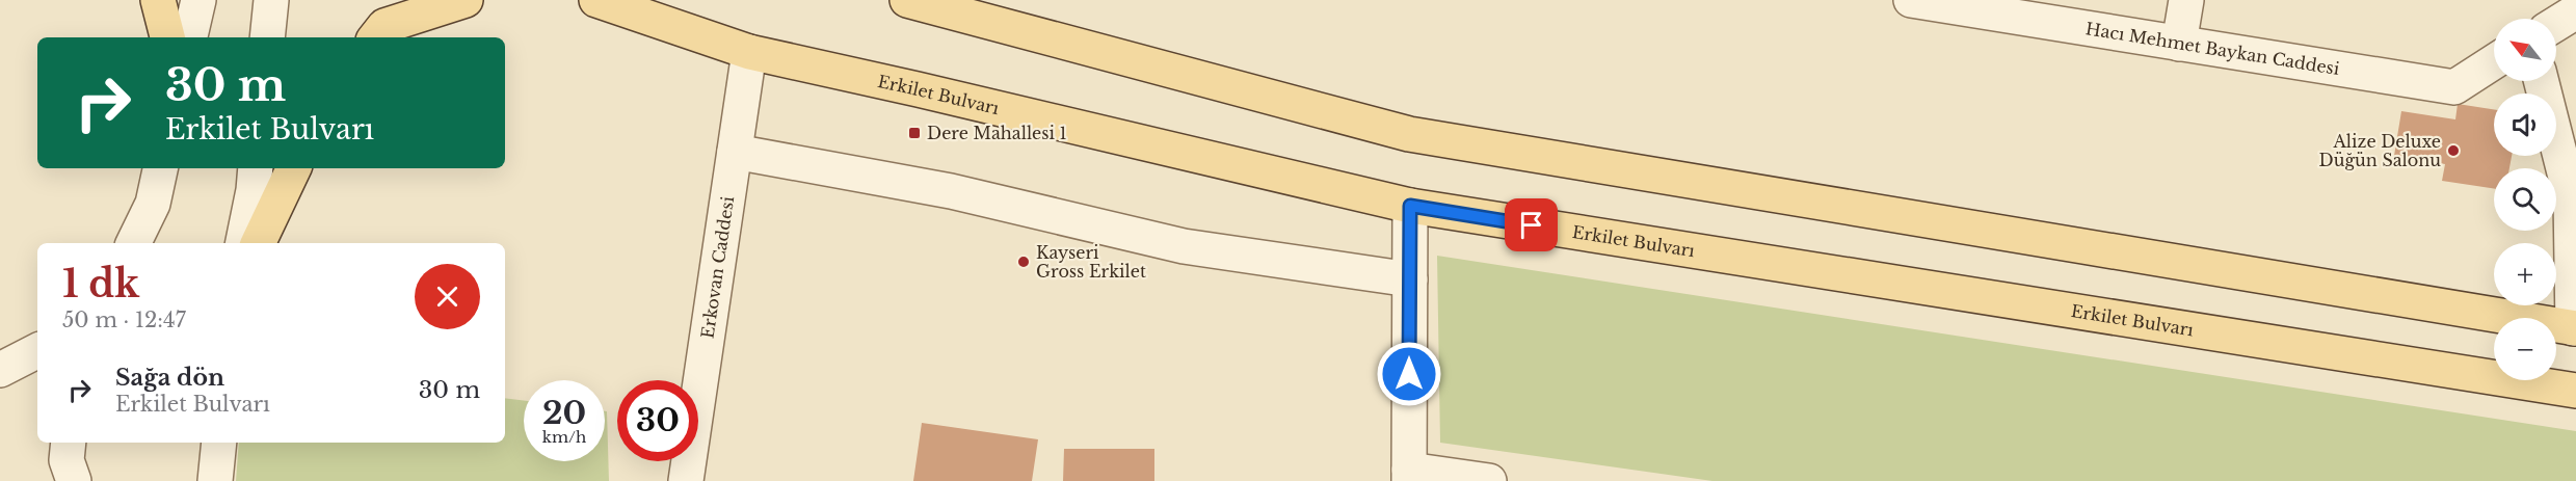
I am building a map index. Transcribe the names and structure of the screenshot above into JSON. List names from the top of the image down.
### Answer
{
  "streets": {
    "main road": ["Erkilet Bulvarı"],
    "street": ["Hacı Mehmet Baykan Caddesi", "Erkovan Caddesi"]
  },
  "crossings": [
    ["Erkilet Bulvarı", "Erkovan Caddesi"]
  ],
  "places": {
    "transit": ["Dere Mahallesi 1"],
    "other": ["Alize Deluxe Düğün Salonu", "Kayseri Gross Erkilet"]
  },
  "north": "top left",
  "page": {
    "map_buttons": ["+", "−"],
    "turn": ["30 m", "Erkilet Bulvarı"],
    "heading": ["1 dk", "50 m · 12:47"],
    "list": [
      {
        "name": "Sağa dön",
        "note": "Erkilet Bulvarı",
        "value": "30 m"
      }
    ],
    "speed": "20 km/h",
    "limit": "30"
  }
}
